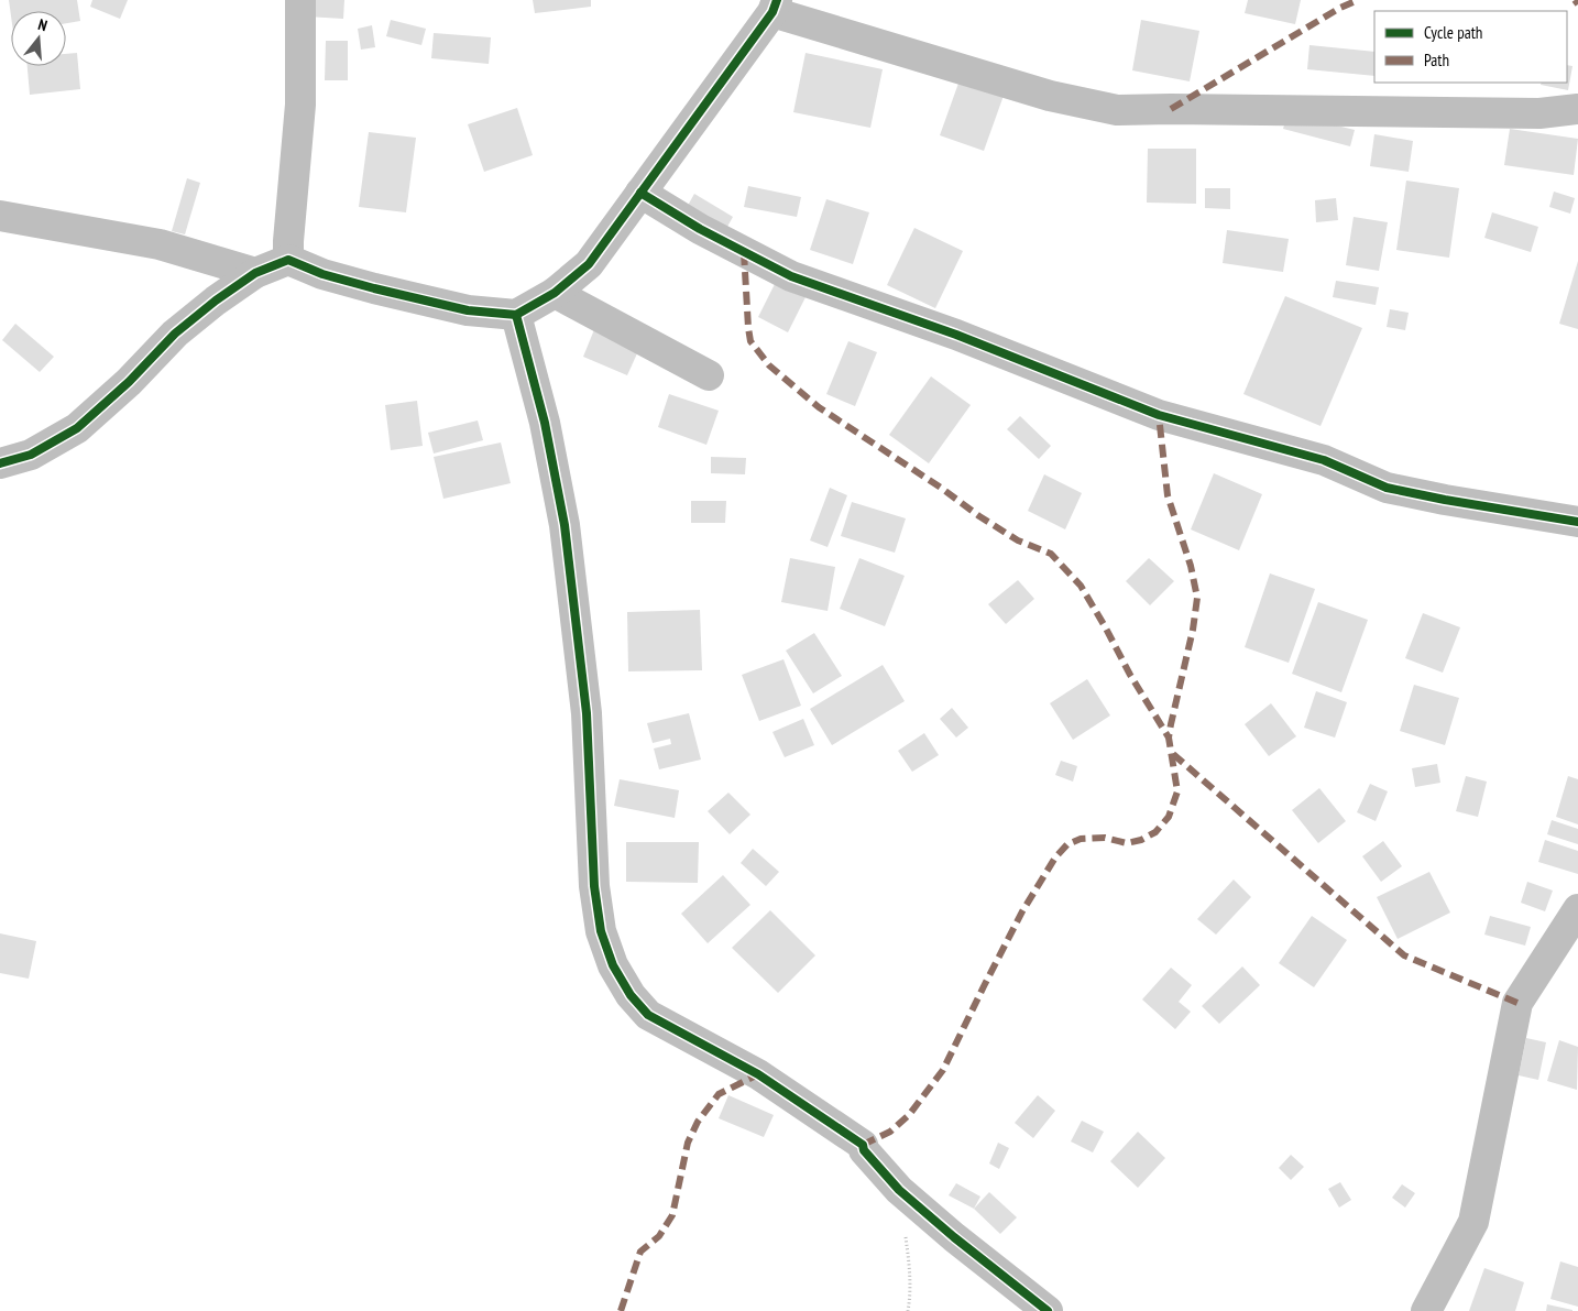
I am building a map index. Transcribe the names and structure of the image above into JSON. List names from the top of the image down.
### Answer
{
  "legend": ["Cycle path", "Path"],
  "north": "top"
}
